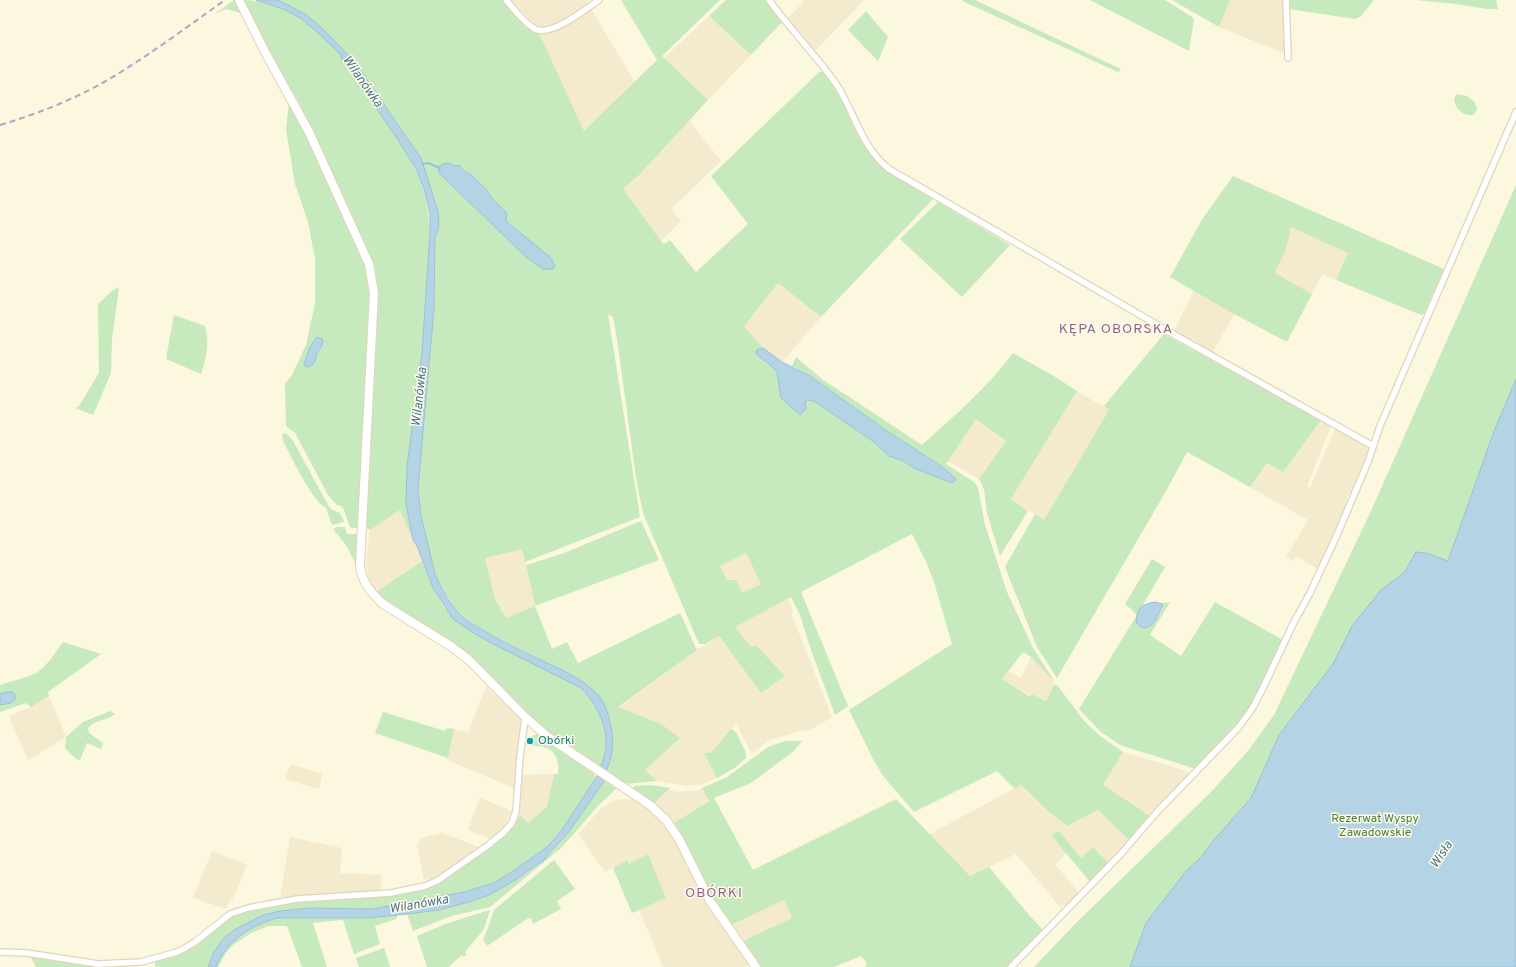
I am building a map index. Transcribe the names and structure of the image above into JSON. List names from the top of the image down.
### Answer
{
  "districts": ["KĘPA OBORSKA", "OBÓRKI"],
  "water": ["Wilanówka", "Wisła"],
  "parks": ["Rezerwat Wyspy Zawadowskie"],
  "places": ["Obórki"]
}
